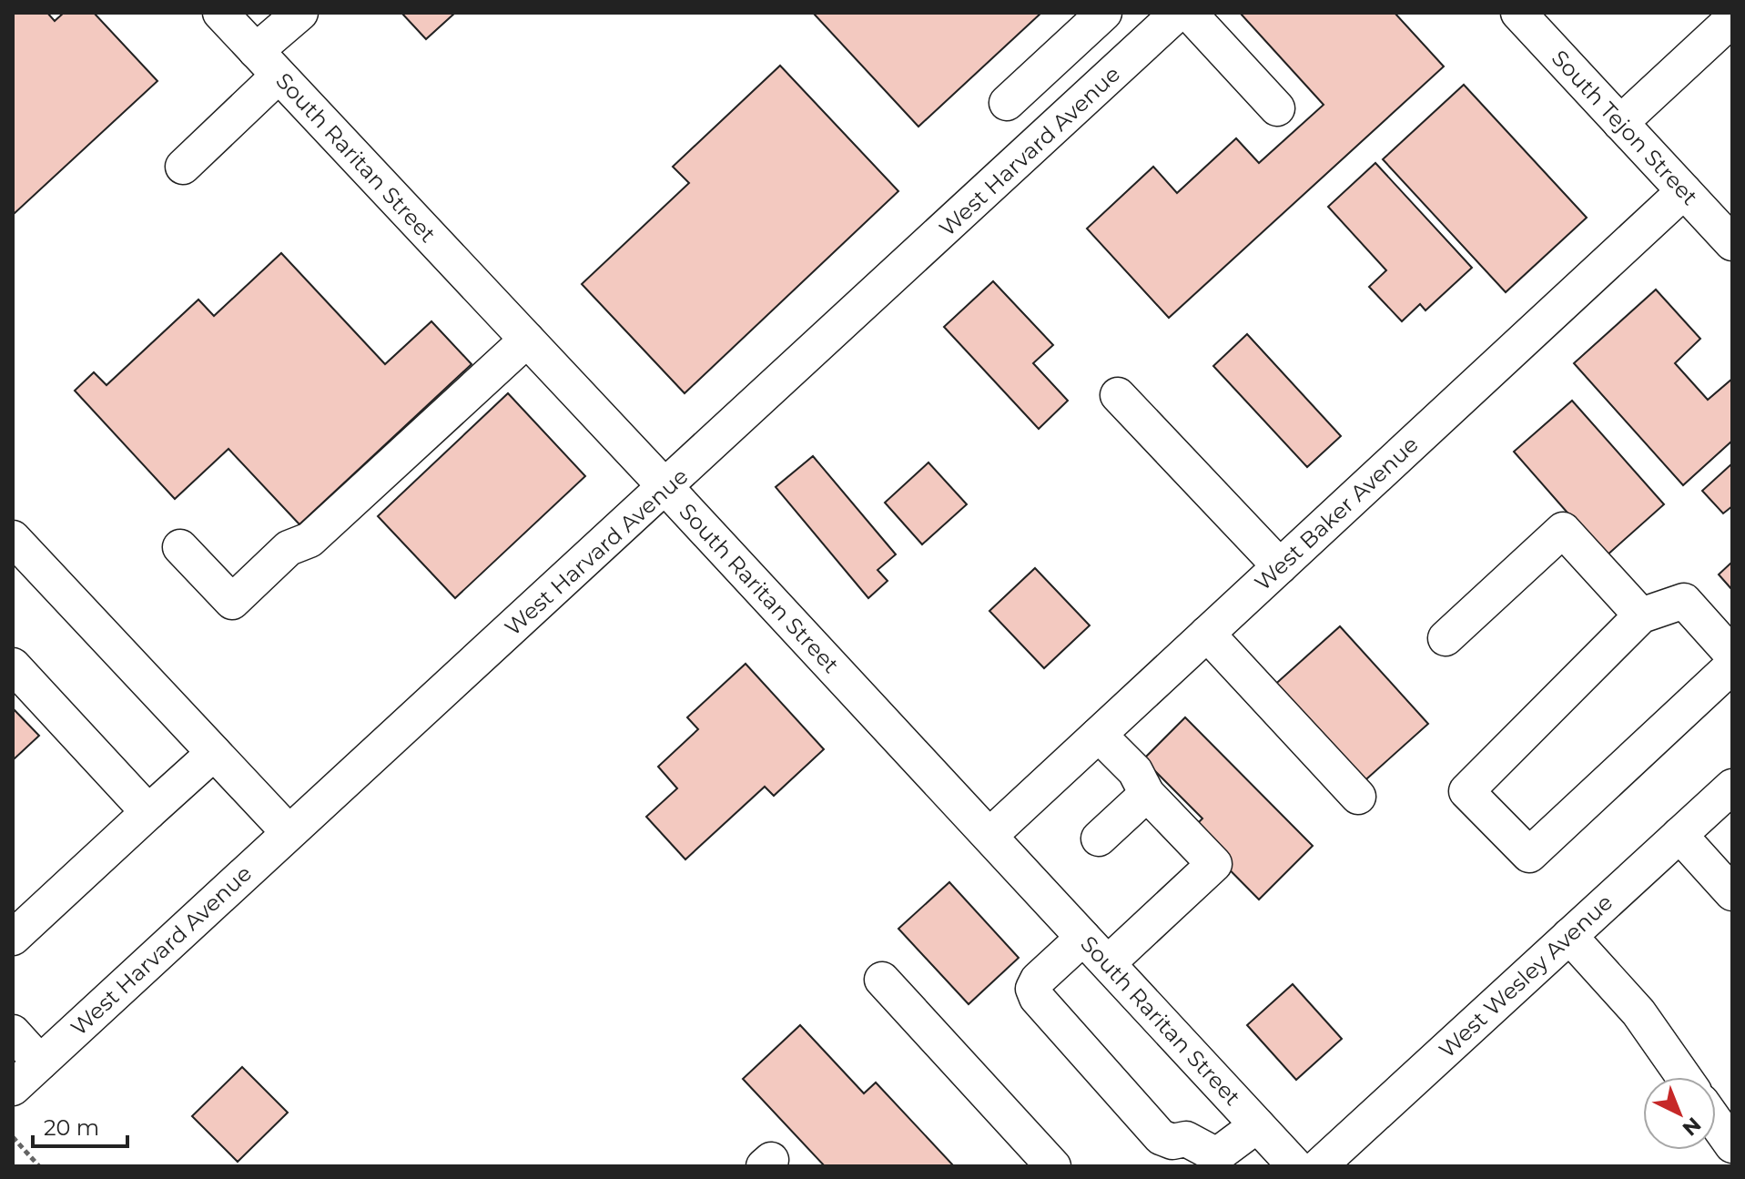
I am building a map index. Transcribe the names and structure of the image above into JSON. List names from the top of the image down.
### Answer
{
  "streets": {
    "street": [
      "South Tejon Street",
      "West Harvard Avenue",
      "South Raritan Street",
      "West Baker Avenue",
      "West Wesley Avenue"
    ]
  },
  "crossings": [
    ["South Tejon Street", "West Baker Avenue"],
    ["West Harvard Avenue", "South Raritan Street"],
    ["South Raritan Street", "West Baker Avenue"]
  ],
  "scale_bar": "20 m",
  "north": "bottom right"
}
